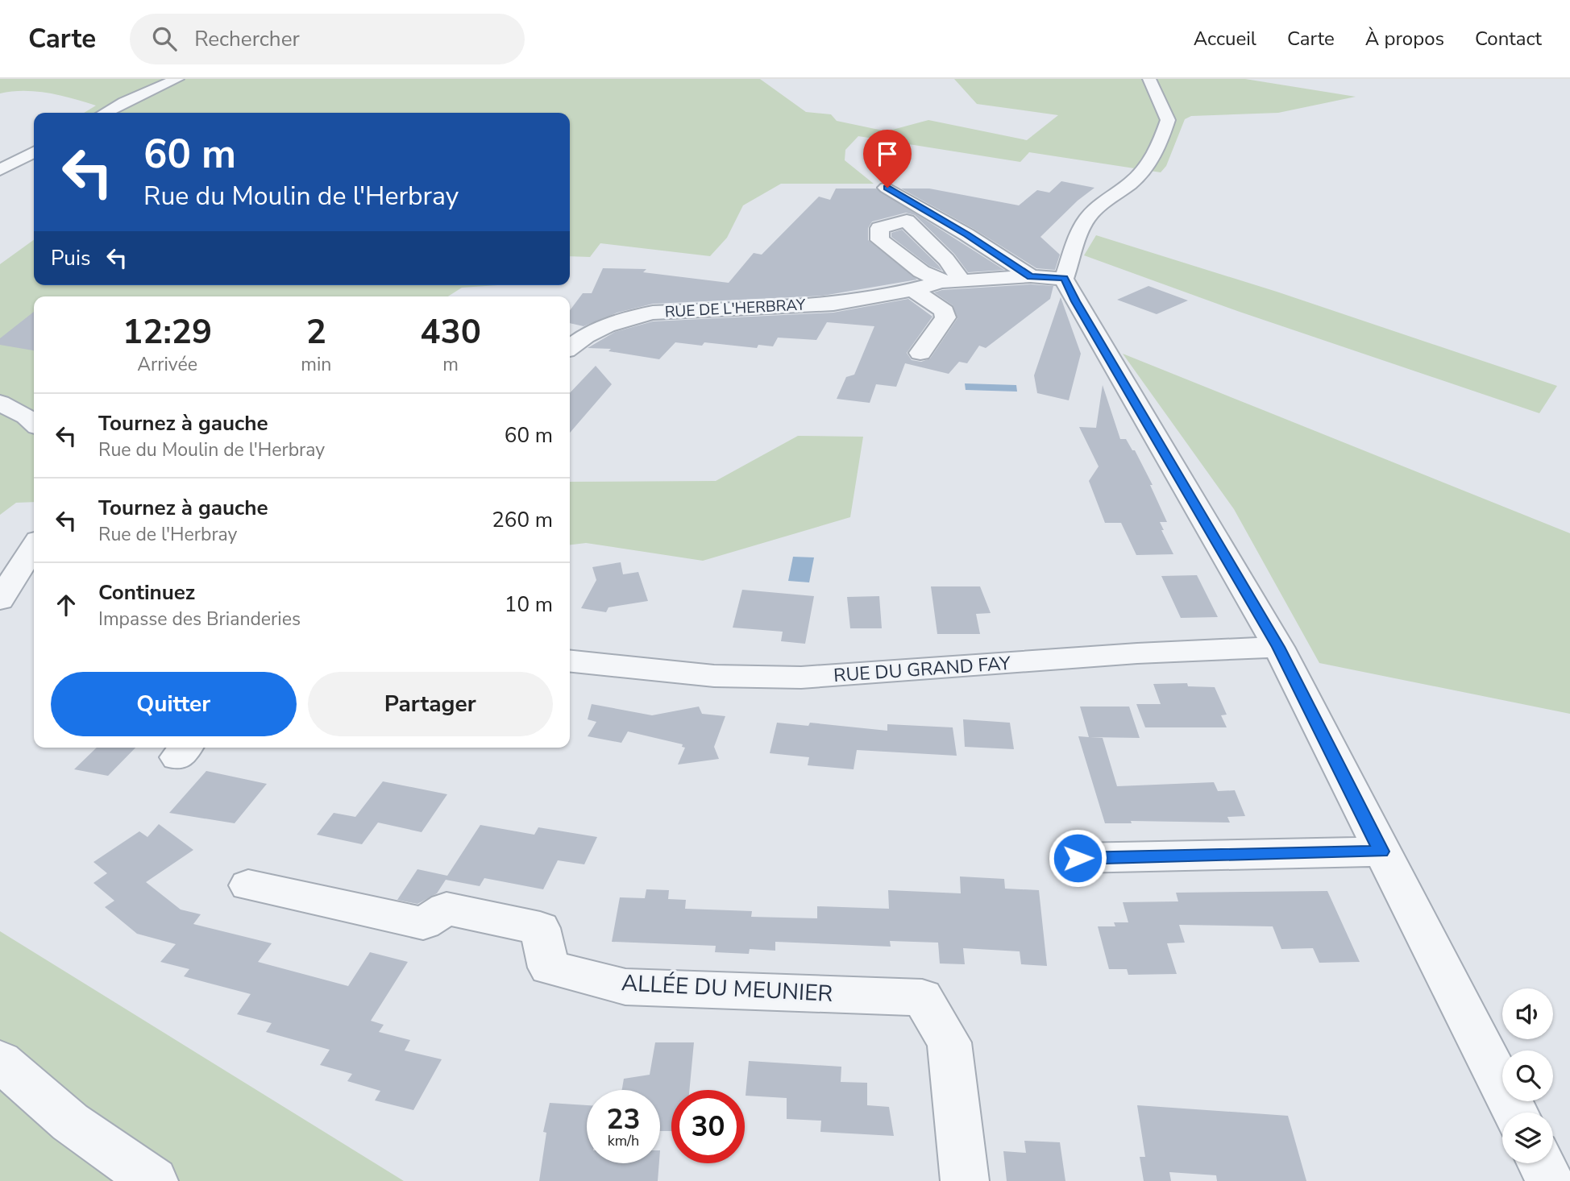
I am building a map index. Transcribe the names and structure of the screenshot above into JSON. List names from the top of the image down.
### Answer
{
  "streets": {
    "street": ["RUE DE L'HERBRAY", "RUE DU GRAND FAY", "ALLÉE DU MEUNIER"]
  },
  "page": {
    "header": "Carte",
    "search": "Rechercher",
    "nav": [
      "Accueil",
      "Carte",
      "À propos",
      "Contact"
    ],
    "turn": ["60 m", "Rue du Moulin de l'Herbray"],
    "then": "Puis",
    "eta": [
      "12:29",
      "Arrivée",
      "2",
      "min",
      "430",
      "m"
    ],
    "list": [
      {
        "name": "Tournez à gauche",
        "note": "Rue du Moulin de l'Herbray",
        "value": "60 m"
      },
      {
        "name": "Tournez à gauche",
        "note": "Rue de l'Herbray",
        "value": "260 m"
      },
      {
        "name": "Continuez",
        "note": "Impasse des Brianderies",
        "value": "10 m"
      }
    ],
    "buttons": ["Quitter", "Partager"],
    "speed": "23 km/h",
    "limit": "30"
  }
}
